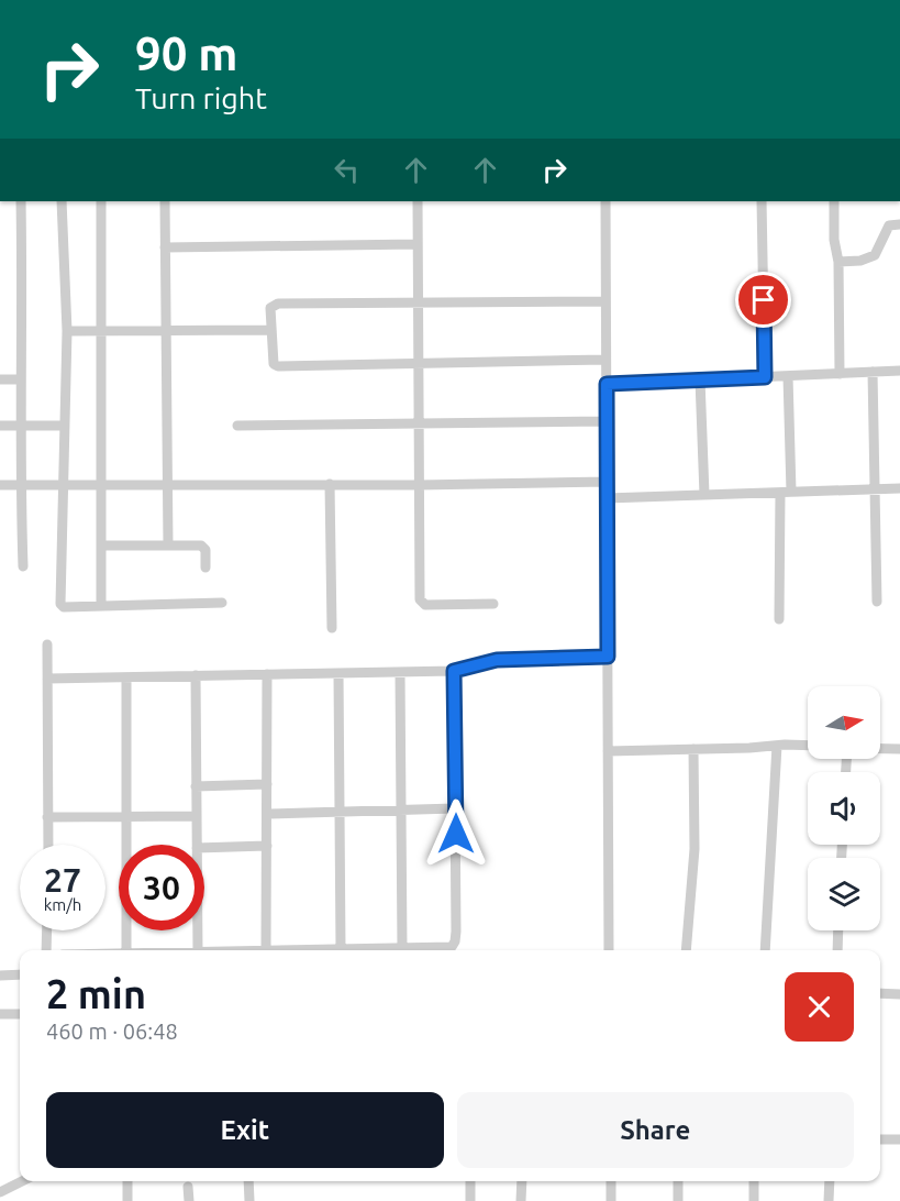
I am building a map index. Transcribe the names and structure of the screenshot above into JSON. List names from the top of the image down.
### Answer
{
  "north": "right",
  "page": {
    "turn": ["90 m", "Turn right"],
    "speed": "27 km/h",
    "limit": "30",
    "heading": ["2 min", "460 m · 06:48"],
    "buttons": ["Exit", "Share"]
  }
}
